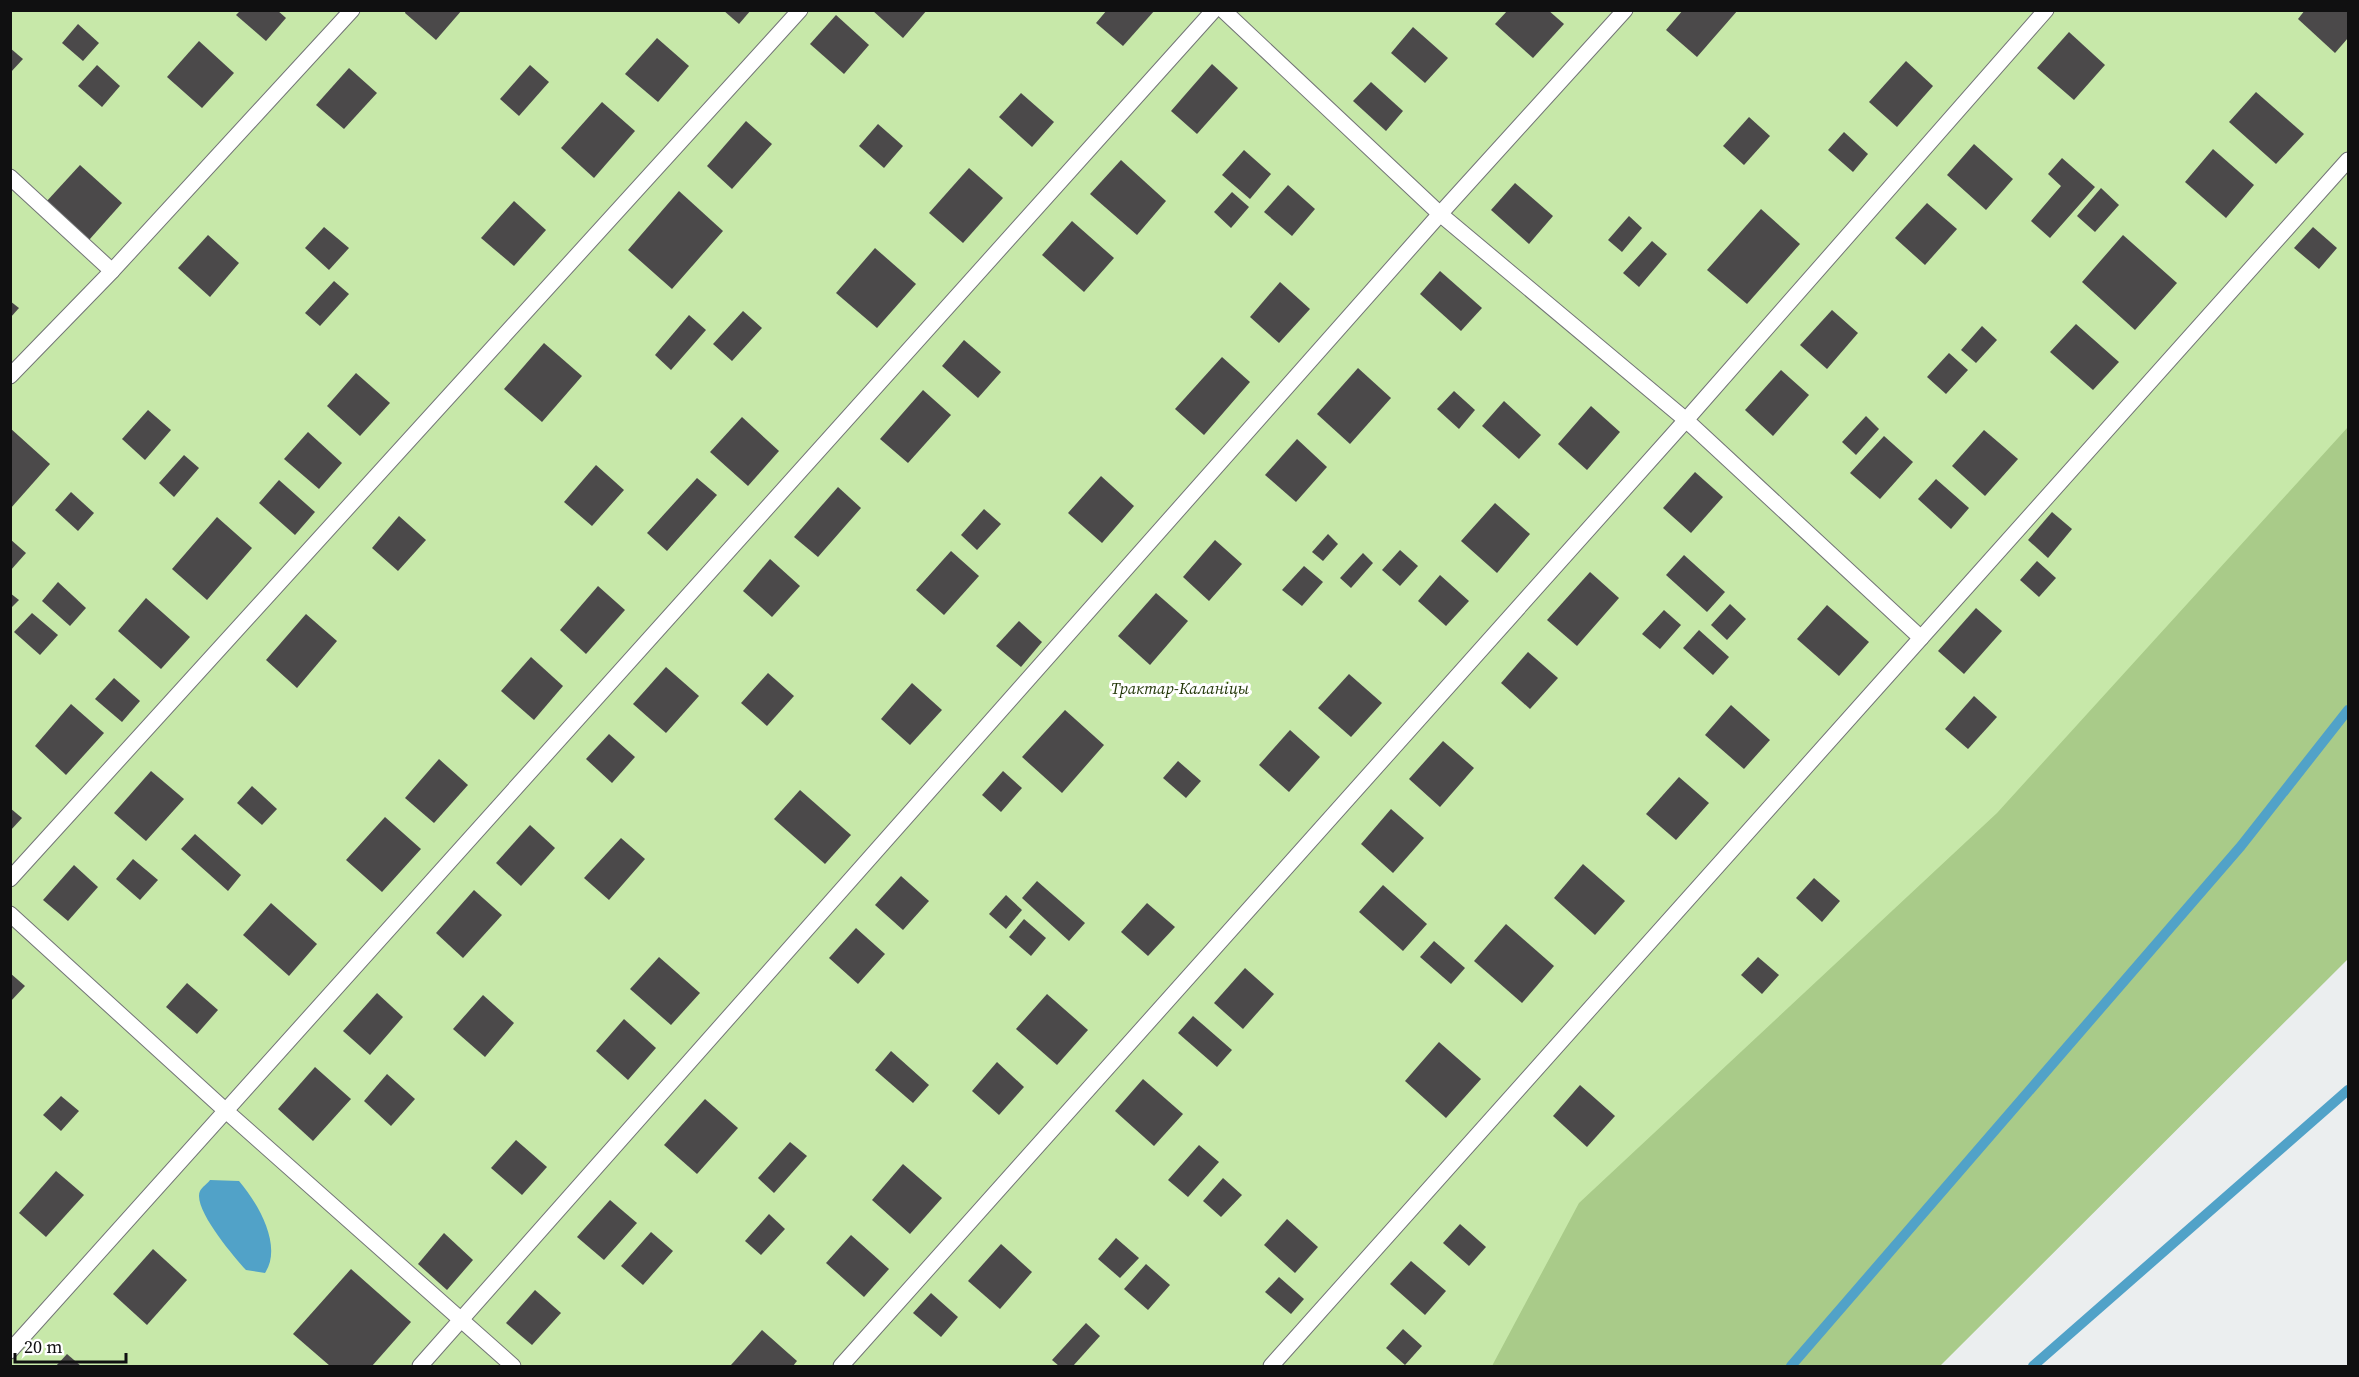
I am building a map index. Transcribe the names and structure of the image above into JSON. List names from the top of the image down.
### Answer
{
  "parks": ["Трактар-Каланіцы"],
  "scale_bar": "20 m"
}
